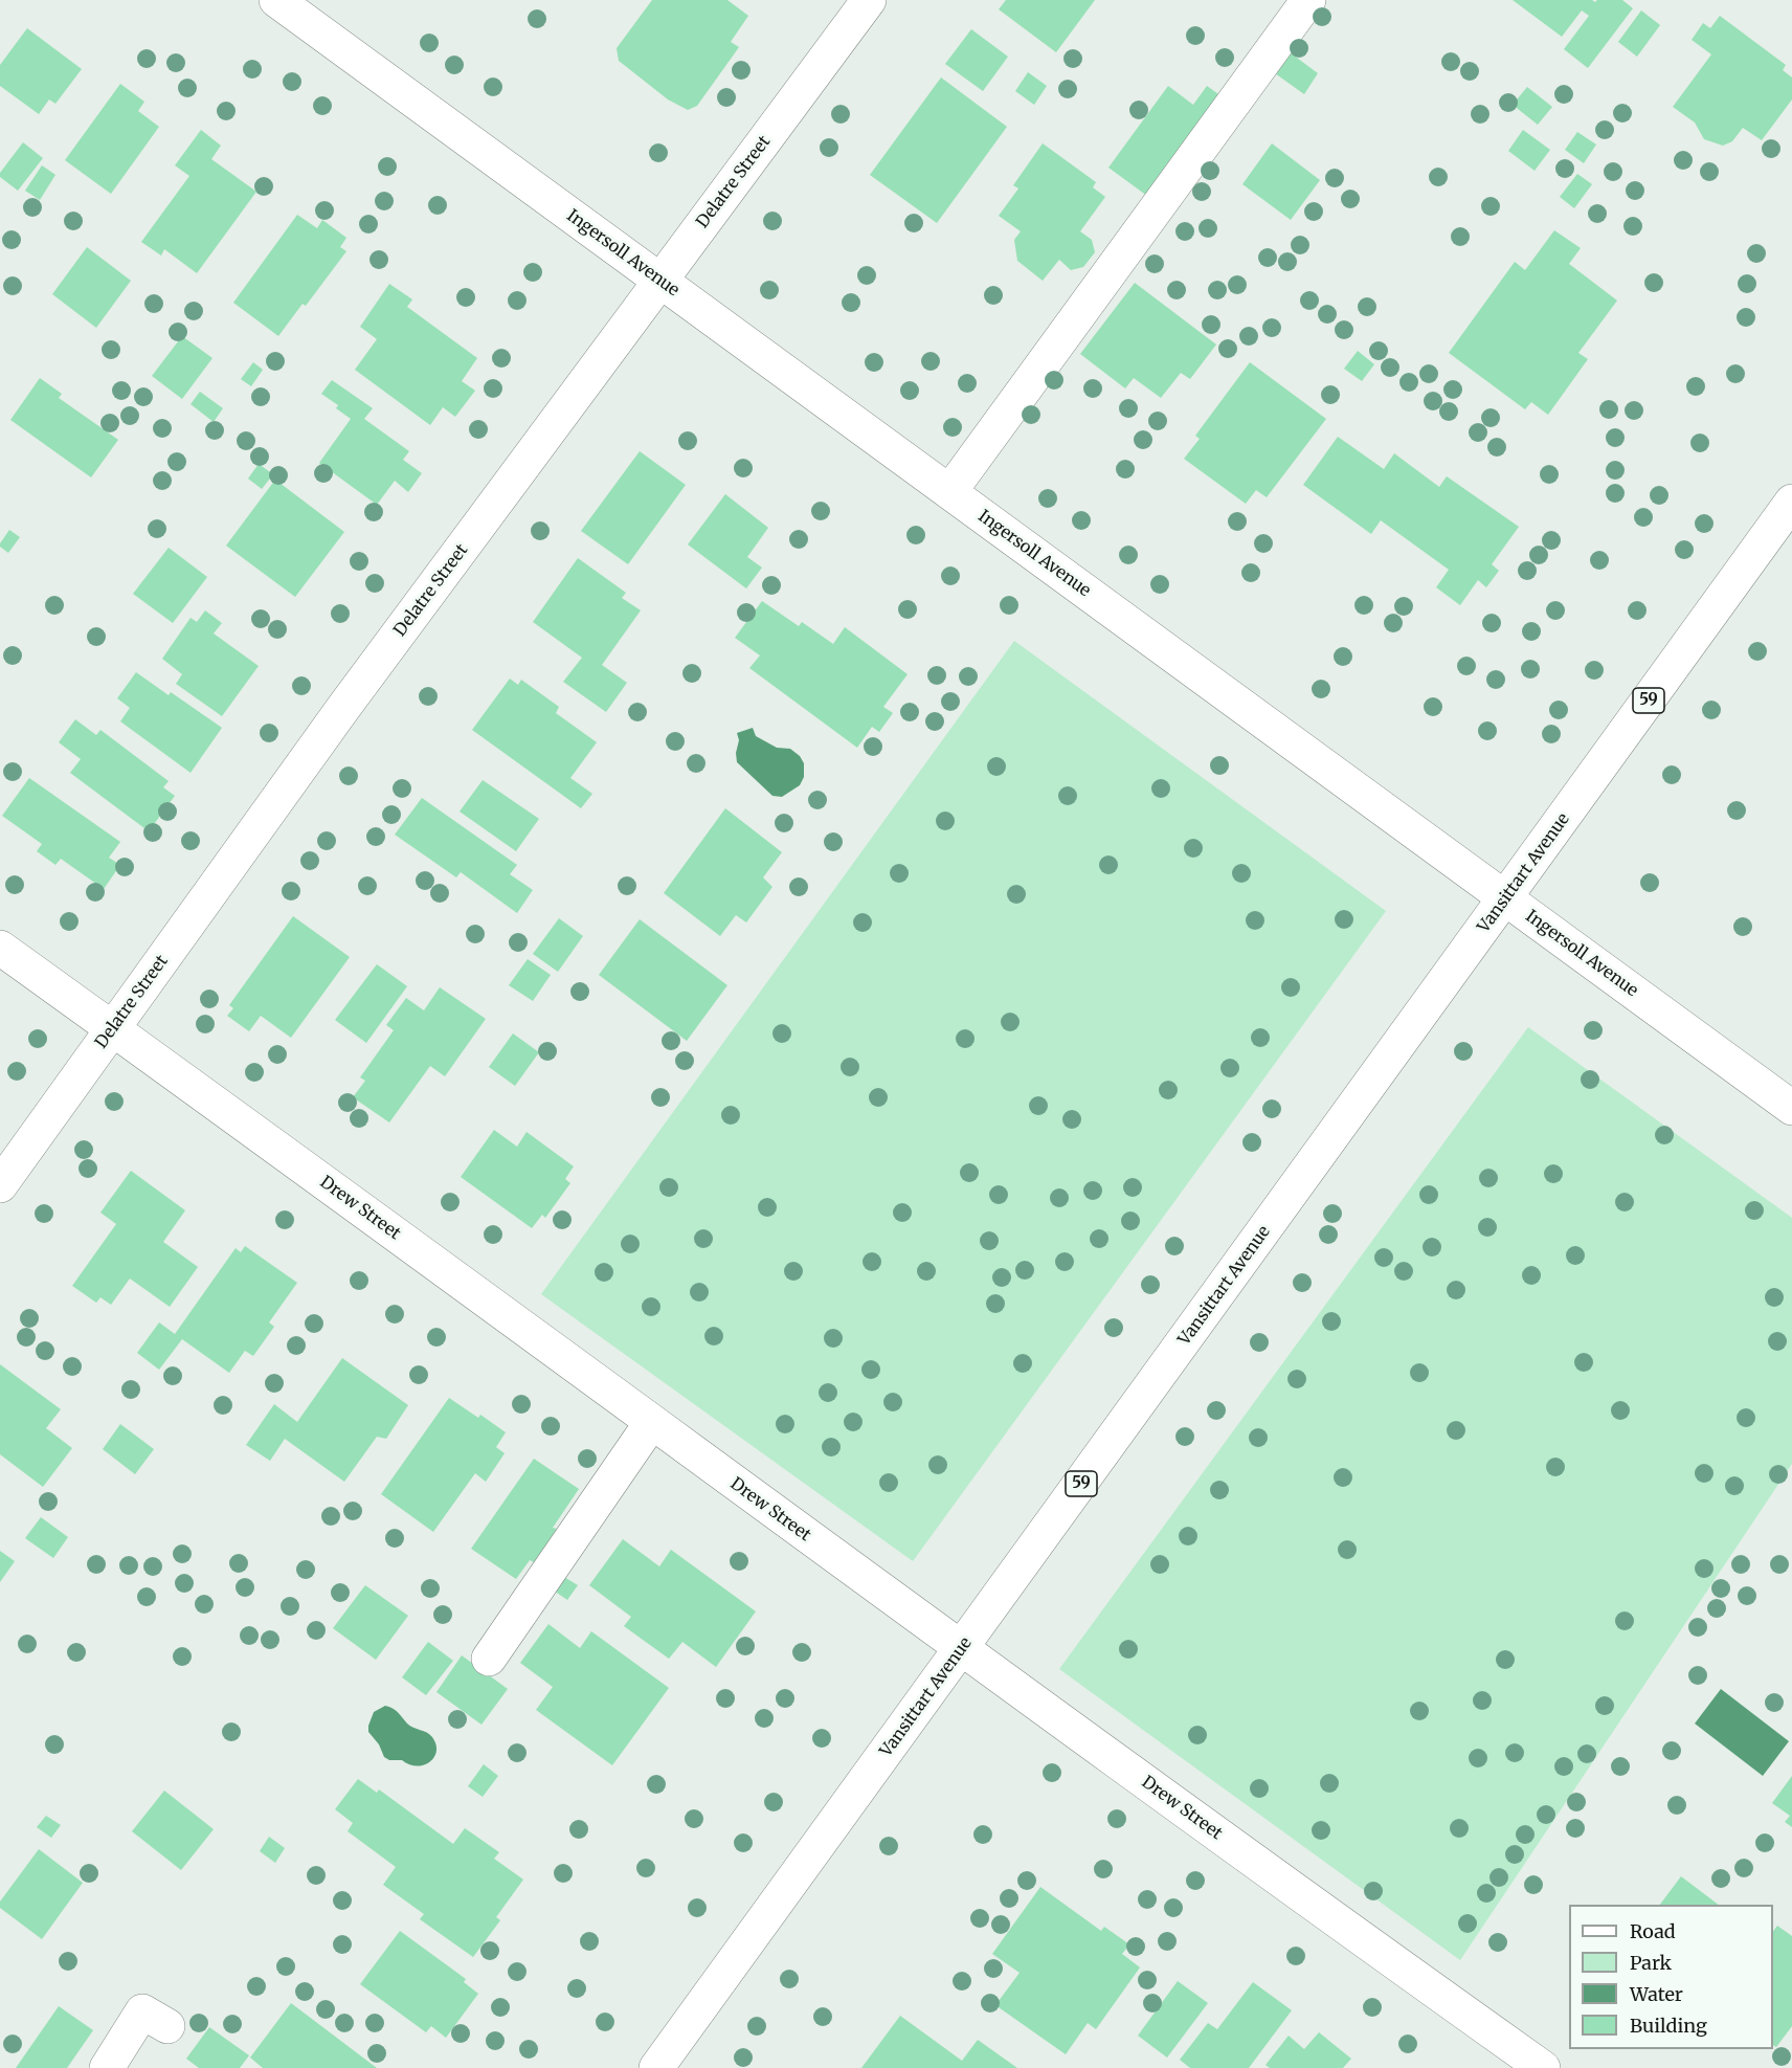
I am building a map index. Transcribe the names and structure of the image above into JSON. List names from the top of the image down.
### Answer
{
  "streets": {
    "street": [
      "Delatre Street",
      "Ingersoll Avenue",
      "59",
      "Vansittart Avenue",
      "Drew Street"
    ]
  },
  "crossings": [
    ["Delatre Street", "Ingersoll Avenue"],
    ["Delatre Street", "Drew Street"],
    ["Ingersoll Avenue", "Vansittart Avenue"],
    ["Vansittart Avenue", "Drew Street"]
  ],
  "legend": [
    "Road",
    "Park",
    "Water",
    "Building"
  ]
}
